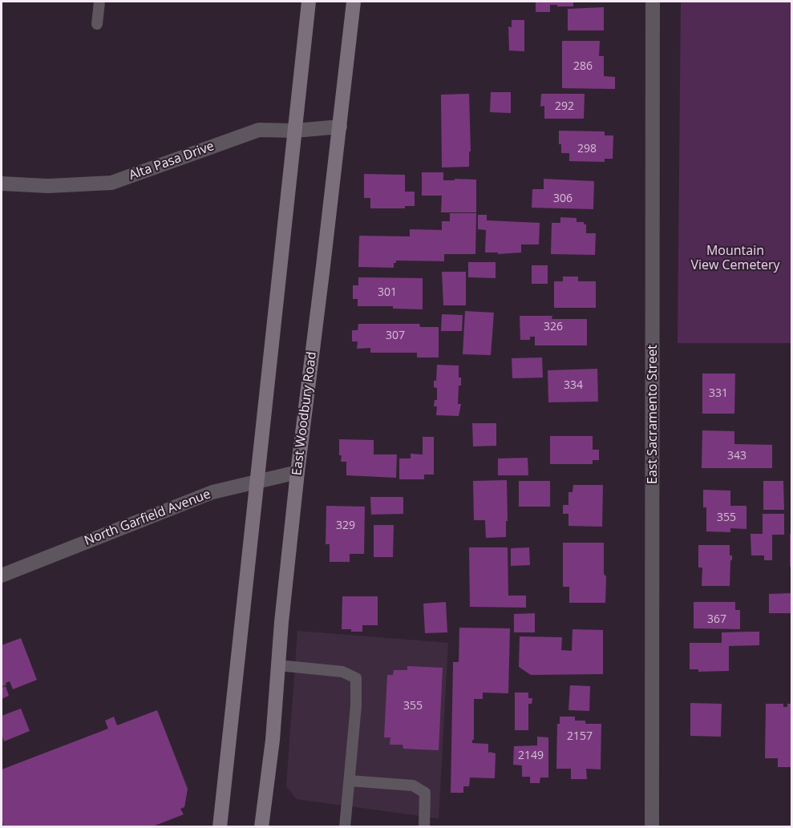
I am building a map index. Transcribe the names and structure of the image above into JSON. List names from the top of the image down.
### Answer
{
  "streets": {
    "main road": ["East Woodbury Road"],
    "street": ["Alta Pasa Drive", "East Sacramento Street", "North Garfield Avenue"]
  },
  "crossings": [
    ["Alta Pasa Drive", "East Woodbury Road"],
    ["East Woodbury Road", "North Garfield Avenue"]
  ],
  "parks": ["Mountain View Cemetery"],
  "house_numbers": [
    "286",
    "292",
    "298",
    "306",
    "301",
    "326",
    "307",
    "334",
    "331",
    "343",
    "355",
    "329",
    "367",
    "355",
    "2157",
    "2149"
  ]
}
